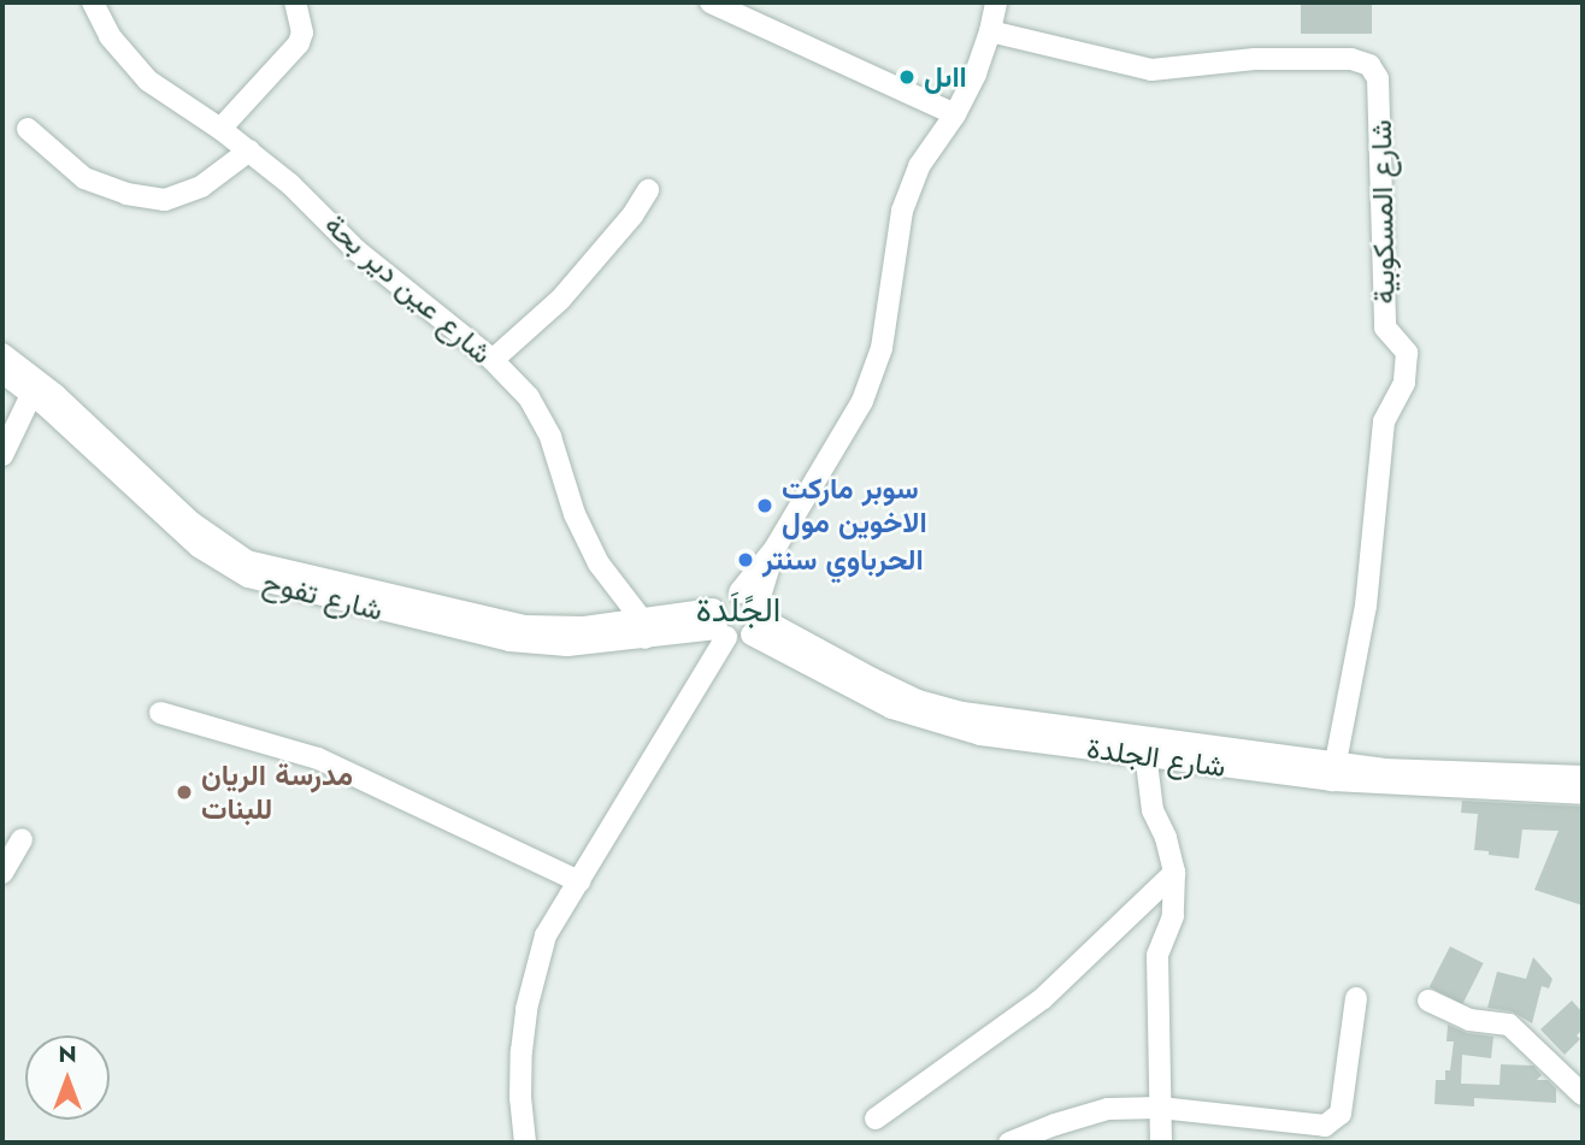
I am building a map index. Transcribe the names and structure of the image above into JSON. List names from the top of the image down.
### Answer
{
  "streets": {
    "street": [
      "شارع المسكوبية",
      "شارع عين دير بحة",
      "شارع تفوح",
      "شارع الجلدة"
    ]
  },
  "crossings": [
    ["شارع المسكوبية", "شارع الجلدة"],
    ["شارع عين دير بحة", "شارع تفوح"],
    ["شارع تفوح", "شارع الجلدة"]
  ],
  "districts": ["الجًلَدة"],
  "places": [
    "ااىل",
    "سوبر ماركت الاخوين مول",
    "الحرباوي سنتر",
    "مدرسة الريان للبنات"
  ],
  "north": "top"
}
